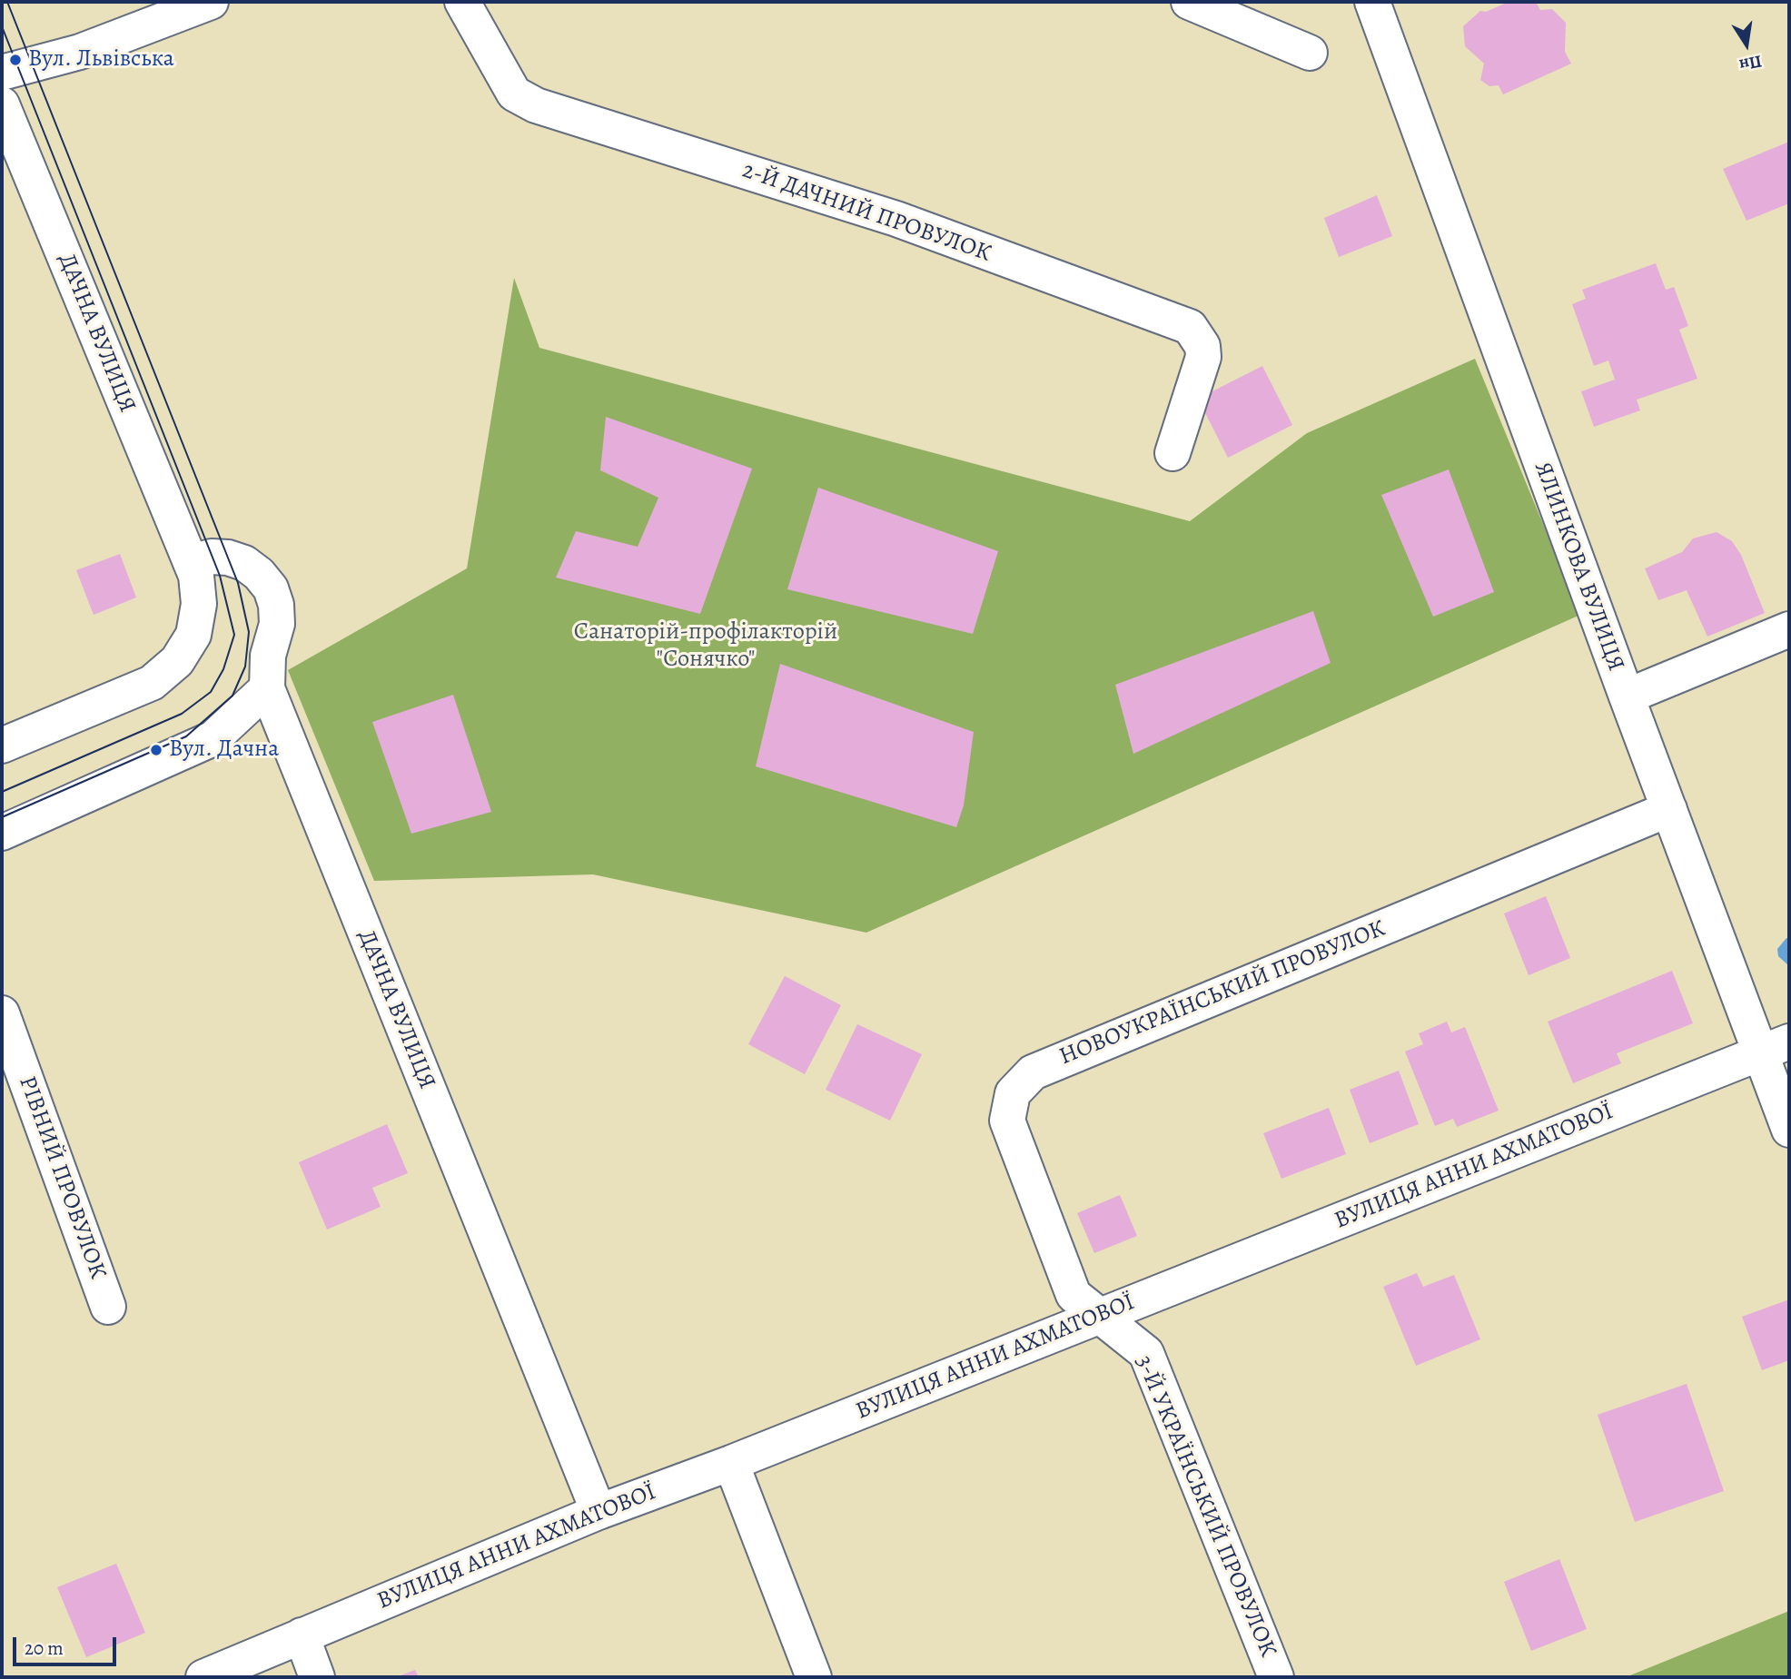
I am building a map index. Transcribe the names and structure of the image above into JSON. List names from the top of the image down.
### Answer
{
  "streets": {
    "street": [
      "2-Й ДАЧНИЙ ПРОВУЛОК",
      "ДАЧНА ВУЛИЦЯ",
      "ЯЛИНКОВА ВУЛИЦЯ",
      "НОВОУКРАЇНСЬКИЙ ПРОВУЛОК",
      "ВУЛИЦЯ АННИ АХМАТОВОЇ",
      "РІВНИЙ ПРОВУЛОК",
      "3-Й УКРАЇНСЬКИЙ ПРОВУЛОК"
    ]
  },
  "crossings": [
    ["ДАЧНА ВУЛИЦЯ", "ВУЛИЦЯ АННИ АХМАТОВОЇ"],
    ["ЯЛИНКОВА ВУЛИЦЯ", "НОВОУКРАЇНСЬКИЙ ПРОВУЛОК"],
    ["ЯЛИНКОВА ВУЛИЦЯ", "ВУЛИЦЯ АННИ АХМАТОВОЇ"],
    ["НОВОУКРАЇНСЬКИЙ ПРОВУЛОК", "ВУЛИЦЯ АННИ АХМАТОВОЇ"],
    ["НОВОУКРАЇНСЬКИЙ ПРОВУЛОК", "3-Й УКРАЇНСЬКИЙ ПРОВУЛОК"],
    ["ВУЛИЦЯ АННИ АХМАТОВОЇ", "3-Й УКРАЇНСЬКИЙ ПРОВУЛОК"]
  ],
  "parks": ["Санаторій-профілакторій \"Сонячко\""],
  "places": ["Вул. Львівська", "Вул. Дачна"],
  "scale_bar": "20 m",
  "north": "bottom"
}
